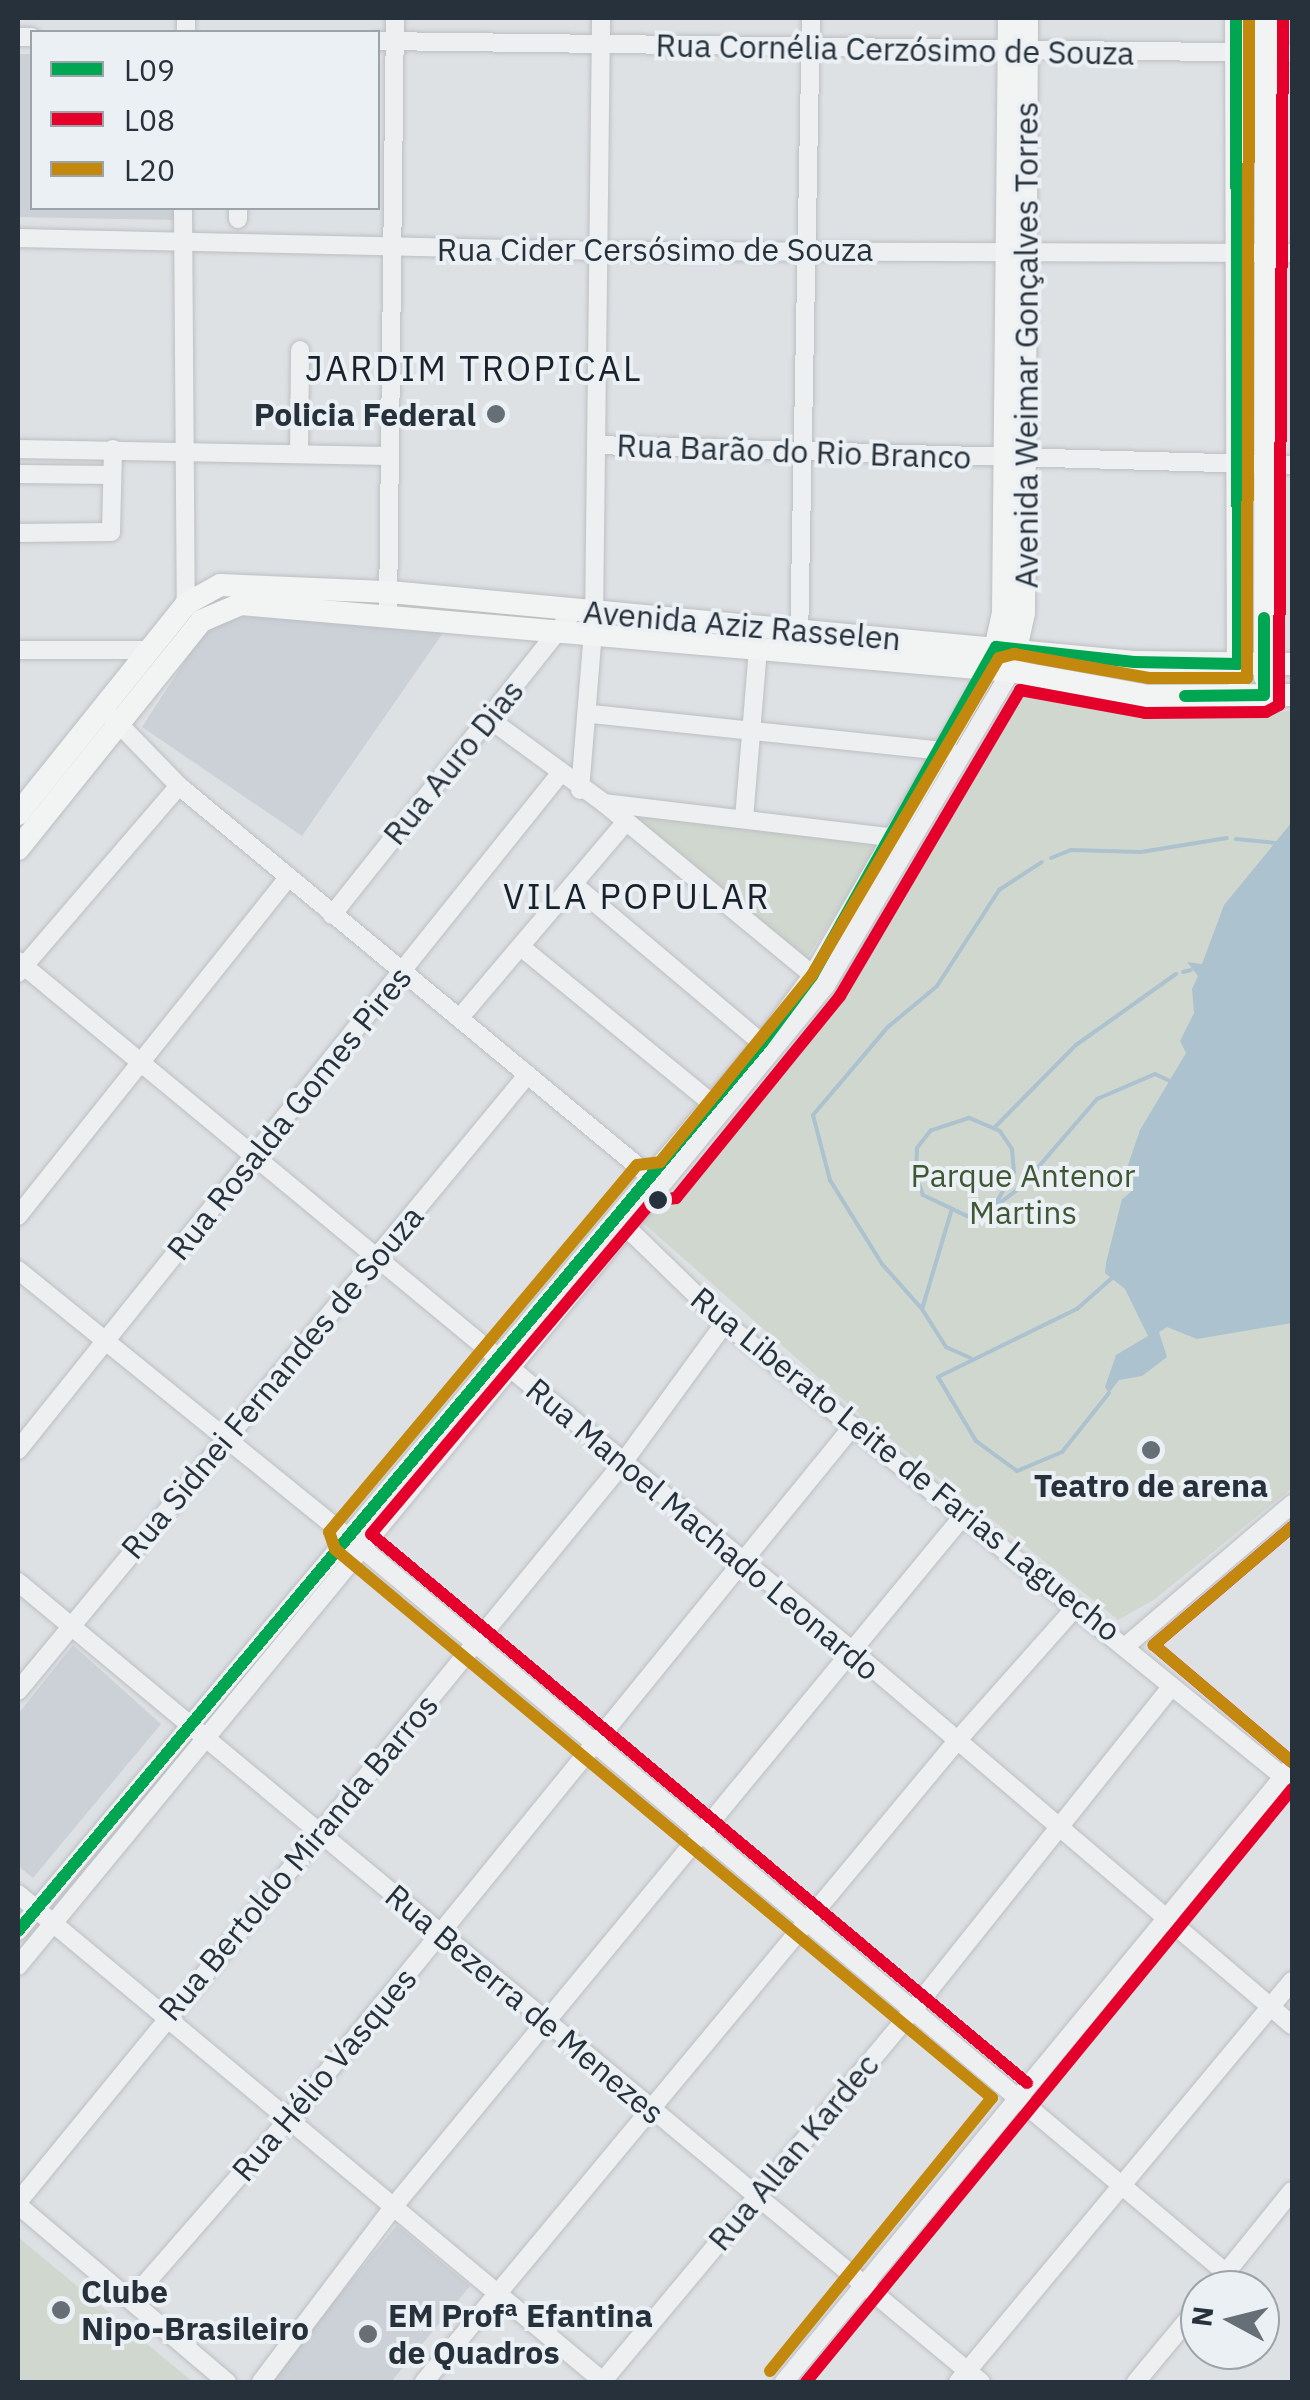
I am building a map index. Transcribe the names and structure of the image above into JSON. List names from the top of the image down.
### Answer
{
  "streets": {
    "main road": ["Avenida Weimar Gonçalves Torres", "Avenida Aziz Rasselen"],
    "street": [
      "Rua Cornélia Cerzósimo de Souza",
      "Rua Cider Cersósimo de Souza",
      "Rua Barão do Rio Branco",
      "Rua Auro Dias",
      "Rua Rosalda Gomes Pires",
      "Rua Sidnei Fernandes de Souza",
      "Rua Liberato Leite de Farias Laguecho",
      "Rua Manoel Machado Leonardo",
      "Rua Bertoldo Miranda Barros",
      "Rua Bezerra de Menezes",
      "Rua Hélio Vasques",
      "Rua Allan Kardec"
    ]
  },
  "crossings": [
    ["Rua Cornélia Cerzósimo de Souza", "Avenida Weimar Gonçalves Torres"],
    ["Rua Cider Cersósimo de Souza", "Avenida Weimar Gonçalves Torres"],
    ["Avenida Weimar Gonçalves Torres", "Rua Barão do Rio Branco"],
    ["Avenida Weimar Gonçalves Torres", "Avenida Aziz Rasselen"],
    ["Avenida Aziz Rasselen", "Rua Auro Dias"],
    ["Rua Rosalda Gomes Pires", "Rua Manoel Machado Leonardo"],
    ["Rua Sidnei Fernandes de Souza", "Rua Manoel Machado Leonardo"],
    ["Rua Sidnei Fernandes de Souza", "Rua Bezerra de Menezes"],
    ["Rua Liberato Leite de Farias Laguecho", "Rua Bertoldo Miranda Barros"],
    ["Rua Liberato Leite de Farias Laguecho", "Rua Hélio Vasques"],
    ["Rua Liberato Leite de Farias Laguecho", "Rua Allan Kardec"],
    ["Rua Manoel Machado Leonardo", "Rua Bertoldo Miranda Barros"],
    ["Rua Manoel Machado Leonardo", "Rua Hélio Vasques"],
    ["Rua Manoel Machado Leonardo", "Rua Allan Kardec"],
    ["Rua Bertoldo Miranda Barros", "Rua Bezerra de Menezes"],
    ["Rua Bezerra de Menezes", "Rua Hélio Vasques"],
    ["Rua Bezerra de Menezes", "Rua Allan Kardec"]
  ],
  "districts": ["JARDIM TROPICAL", "VILA POPULAR"],
  "parks": ["Parque Antenor Martins"],
  "places": [
    "Policia Federal",
    "Teatro de arena",
    "Clube Nipo-Brasileiro",
    "EM Profª Efantina de Quadros"
  ],
  "lines": ["transit line L09", "transit line L08", "transit line L20"],
  "legend": ["L09", "L08", "L20"],
  "north": "left"
}
